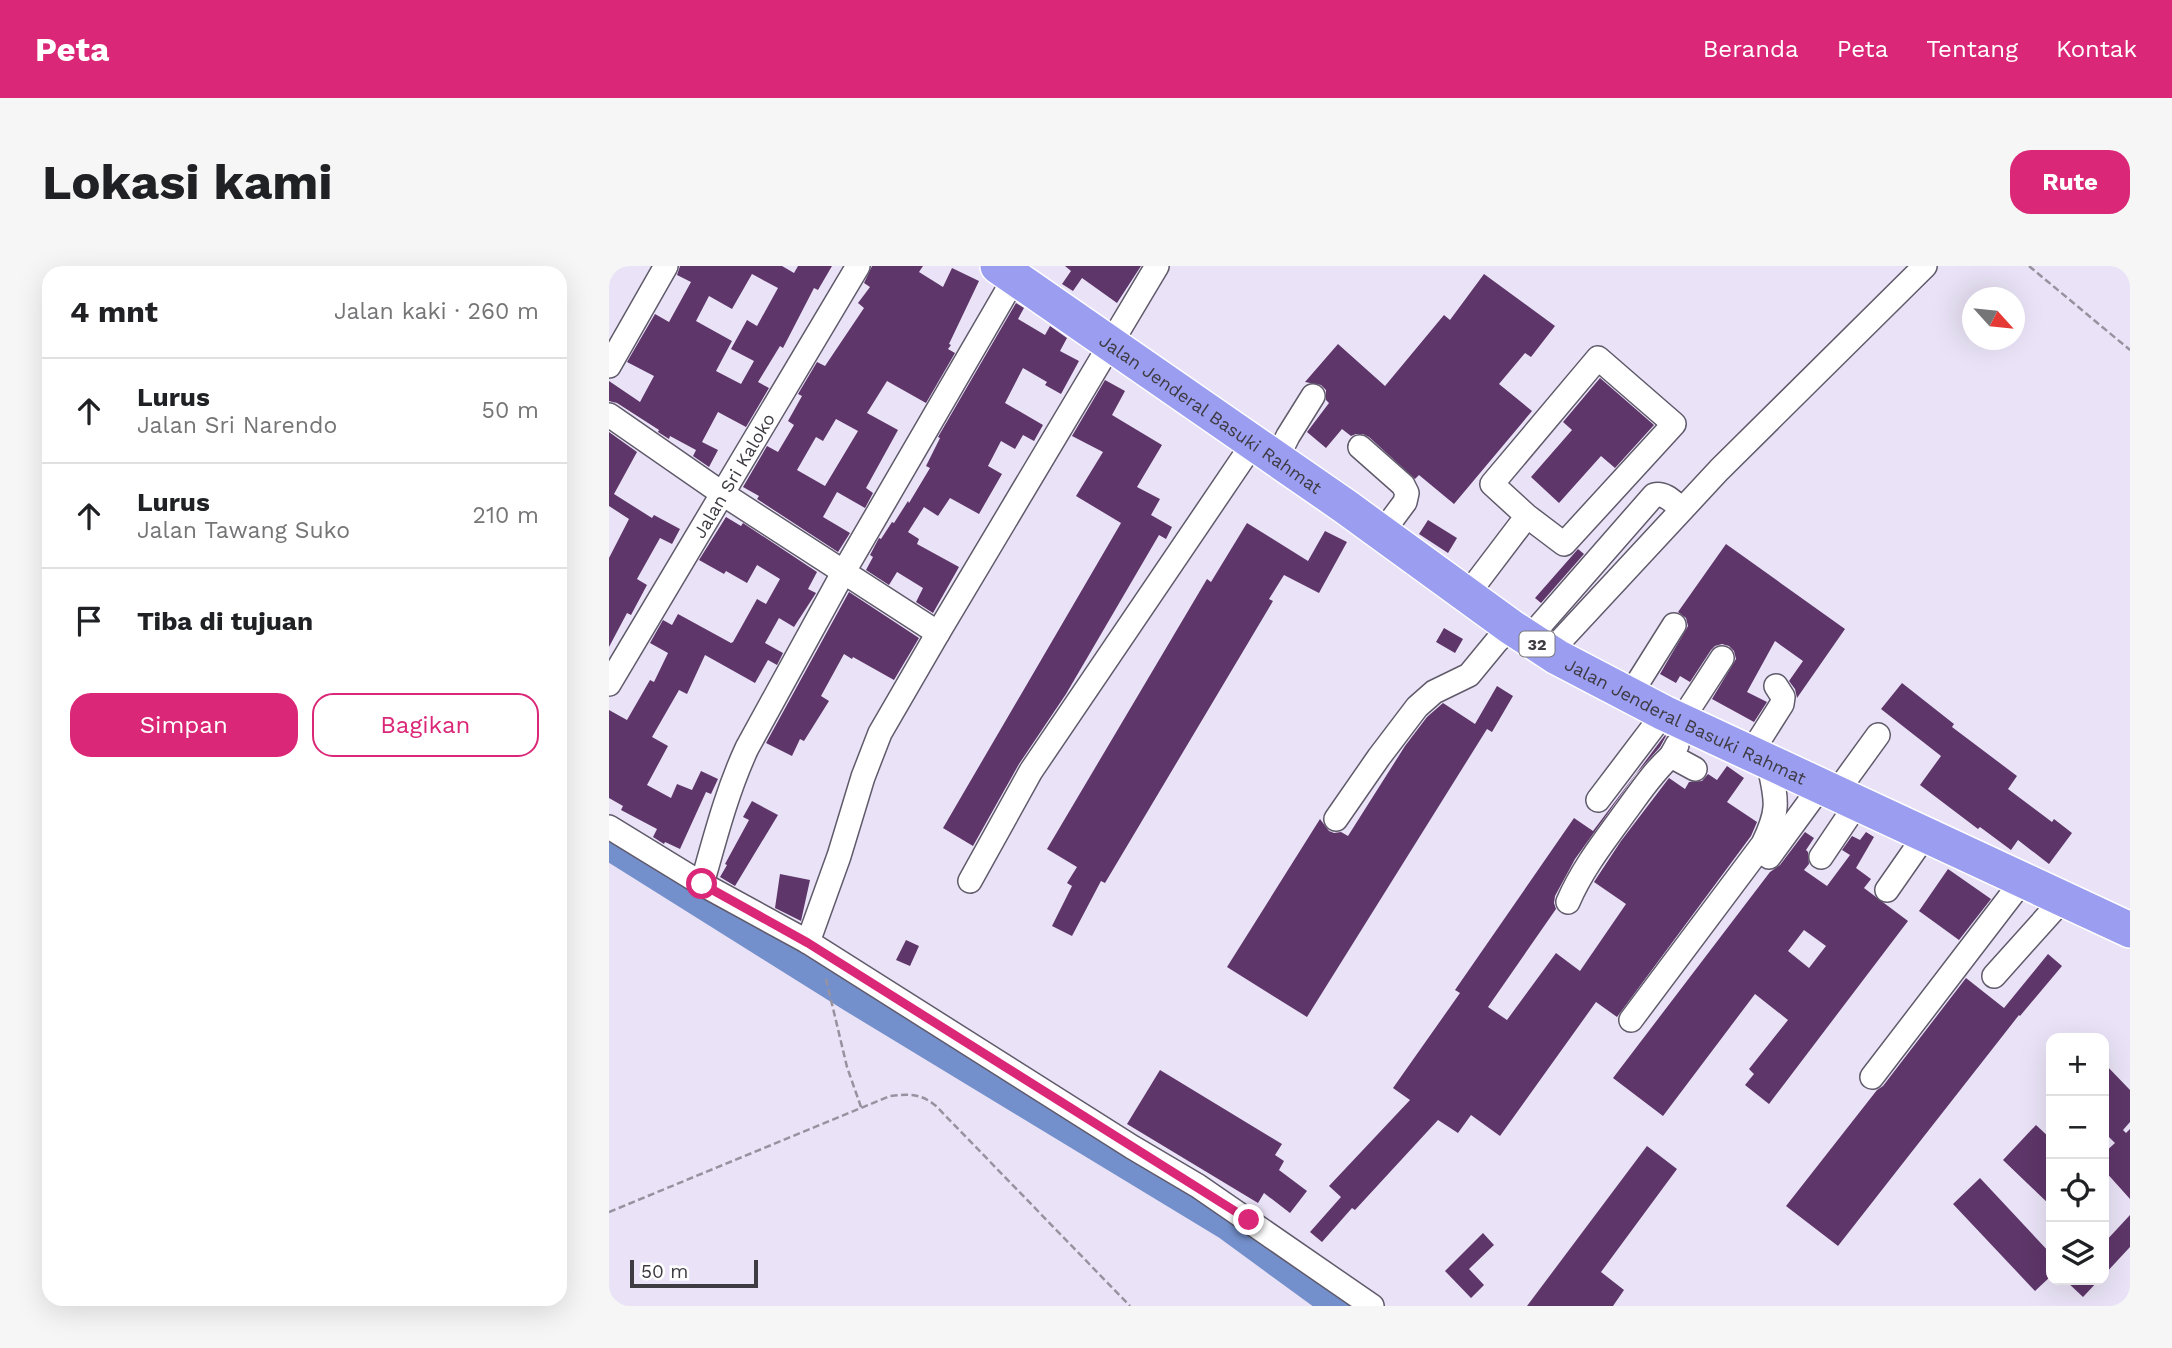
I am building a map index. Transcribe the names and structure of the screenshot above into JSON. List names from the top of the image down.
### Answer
{
  "streets": {
    "highway": ["Jalan Jenderal Basuki Rahmat", "32"],
    "street": ["Jalan Sri Kaloko"]
  },
  "scale_bar": "50 m",
  "north": "bottom right",
  "page": {
    "header": "Peta",
    "nav": [
      "Beranda",
      "Peta",
      "Tentang",
      "Kontak"
    ],
    "buttons": [
      "Rute",
      ["Simpan", "Bagikan"]
    ],
    "title": "Lokasi kami",
    "heading": ["4 mnt", "Jalan kaki · 260 m"],
    "list": [
      ["Lurus", "Jalan Sri Narendo", "50 m"],
      ["Lurus", "Jalan Tawang Suko", "210 m"],
      "Tiba di tujuan"
    ],
    "map_buttons": ["+", "−"],
    "scale": "50 m"
  }
}
